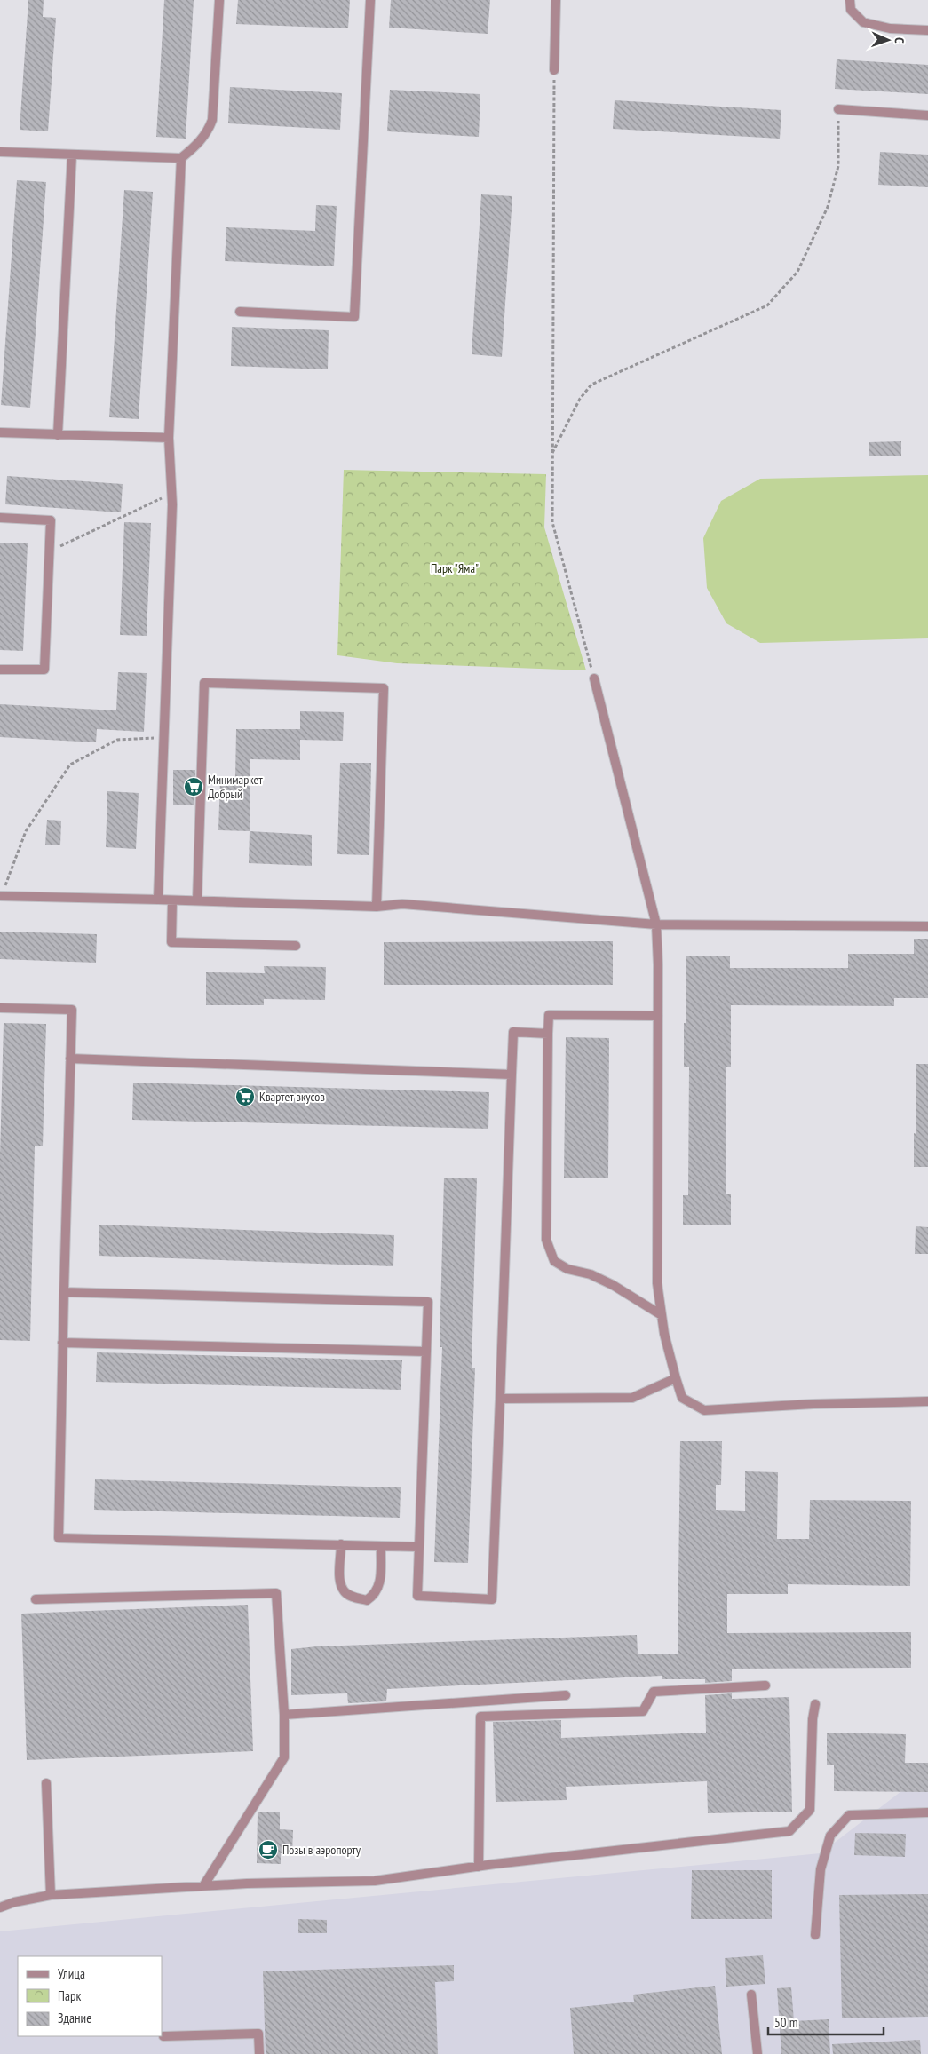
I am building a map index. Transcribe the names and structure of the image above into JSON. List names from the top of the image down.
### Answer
{
  "parks": ["Парк \"Яма\""],
  "places": {
    "supermarket": ["Минимаркет Добрый", "Квартет вкусов"],
    "cafe": ["Позы в аэропорту"]
  },
  "legend": ["Улица", "Парк", "Здание"],
  "scale_bar": "50 m",
  "north": "right"
}
